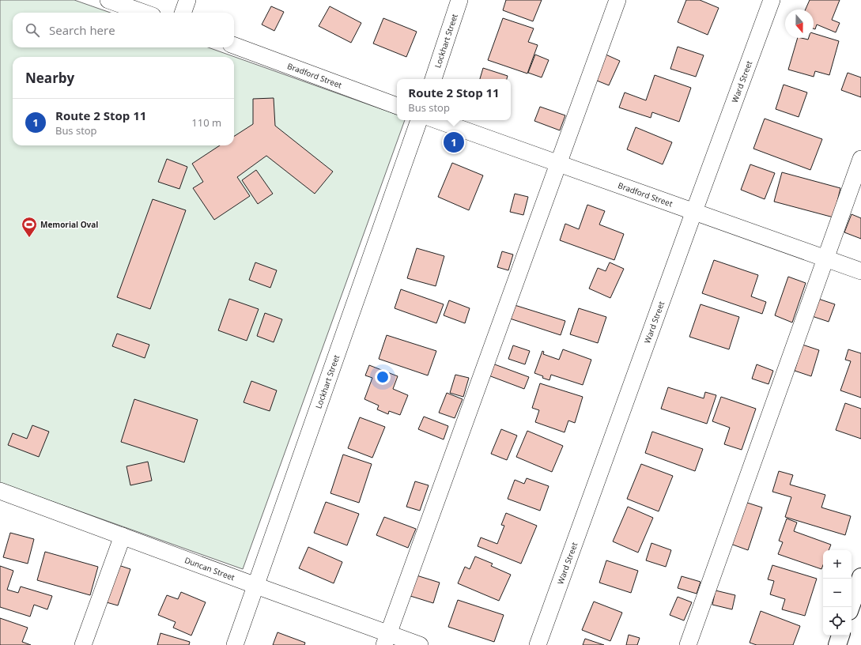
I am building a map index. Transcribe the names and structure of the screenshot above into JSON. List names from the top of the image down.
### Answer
{
  "streets": {
    "street": [
      "Lockhart Street",
      "Bradford Street",
      "Ward Street",
      "Duncan Street"
    ]
  },
  "crossings": [
    ["Lockhart Street", "Duncan Street"],
    ["Bradford Street", "Ward Street"]
  ],
  "places": {
    "sports": ["Memorial Oval"]
  },
  "north": "bottom",
  "page": {
    "search": "Search here",
    "heading": "Nearby",
    "popup": ["Route 2 Stop 11", "Bus stop"],
    "list": [
      {
        "mark": "1",
        "name": "Route 2 Stop 11",
        "note": "Bus stop",
        "value": "110 m"
      }
    ],
    "pins": "1",
    "map_buttons": ["+", "−"]
  }
}
